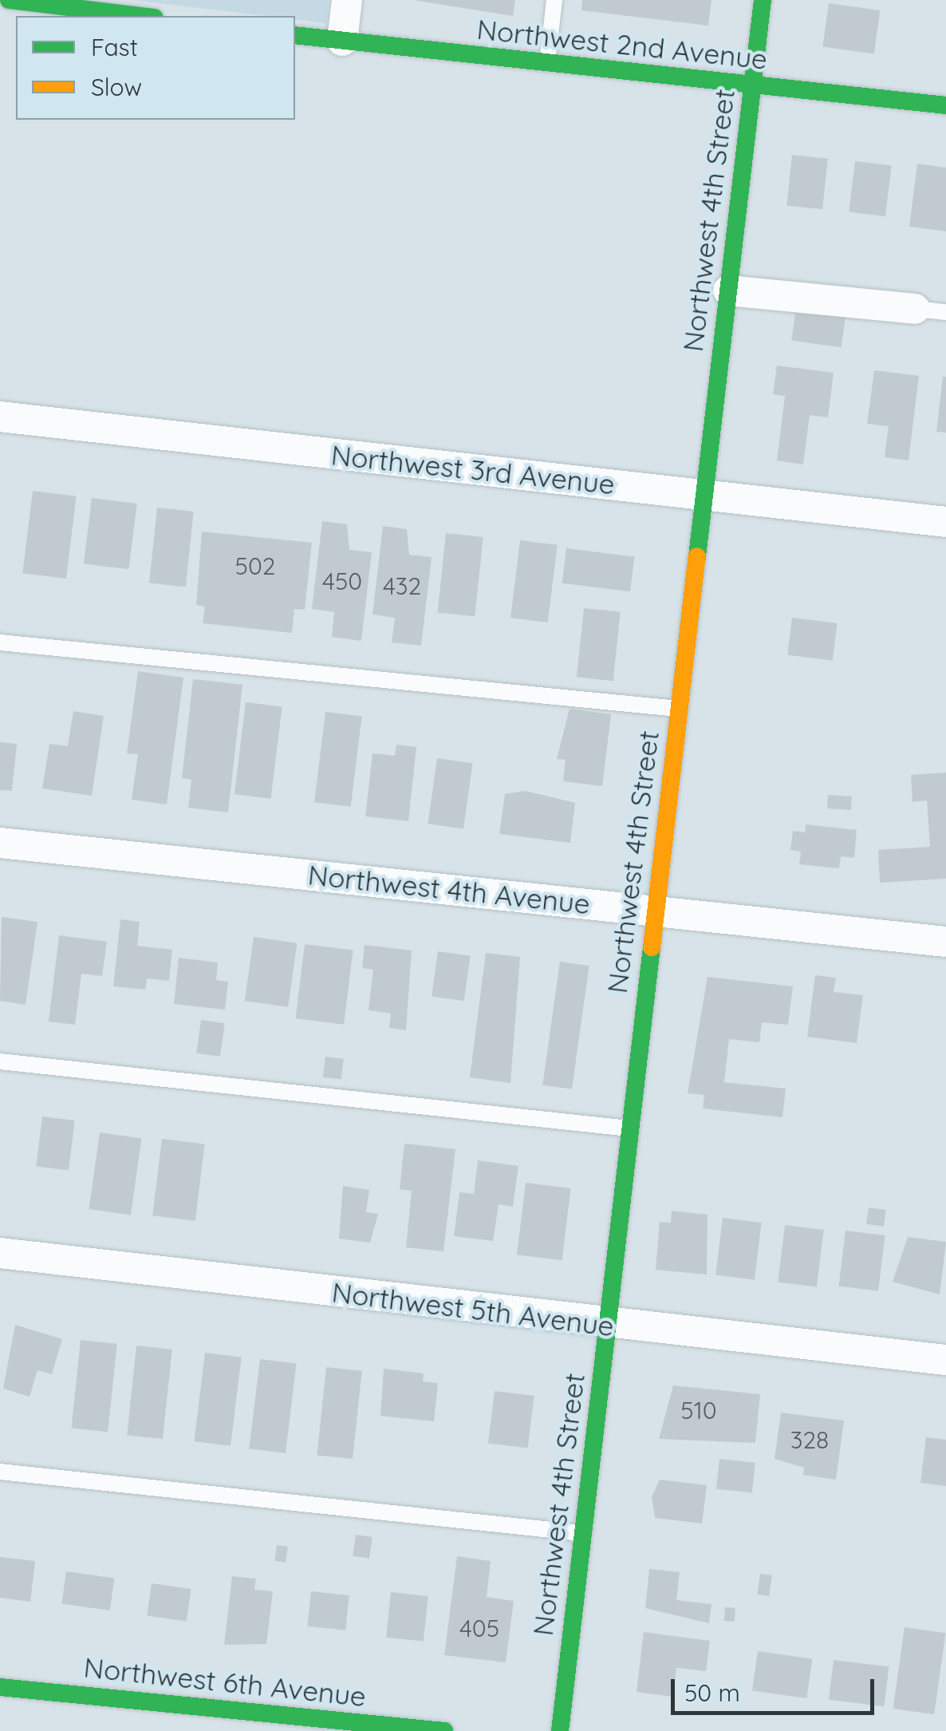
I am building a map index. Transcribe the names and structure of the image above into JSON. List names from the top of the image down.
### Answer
{
  "streets": {
    "street": [
      "Northwest 2nd Avenue",
      "Northwest 4th Street",
      "Northwest 3rd Avenue",
      "Northwest 4th Avenue",
      "Northwest 5th Avenue",
      "Northwest 6th Avenue"
    ]
  },
  "crossings": [
    ["Northwest 2nd Avenue", "Northwest 4th Street"],
    ["Northwest 4th Street", "Northwest 3rd Avenue"],
    ["Northwest 4th Street", "Northwest 4th Avenue"],
    ["Northwest 4th Street", "Northwest 5th Avenue"]
  ],
  "house_numbers": [
    "502",
    "450",
    "432",
    "510",
    "328",
    "405"
  ],
  "legend": ["Fast", "Slow"],
  "scale_bar": "50 m"
}
